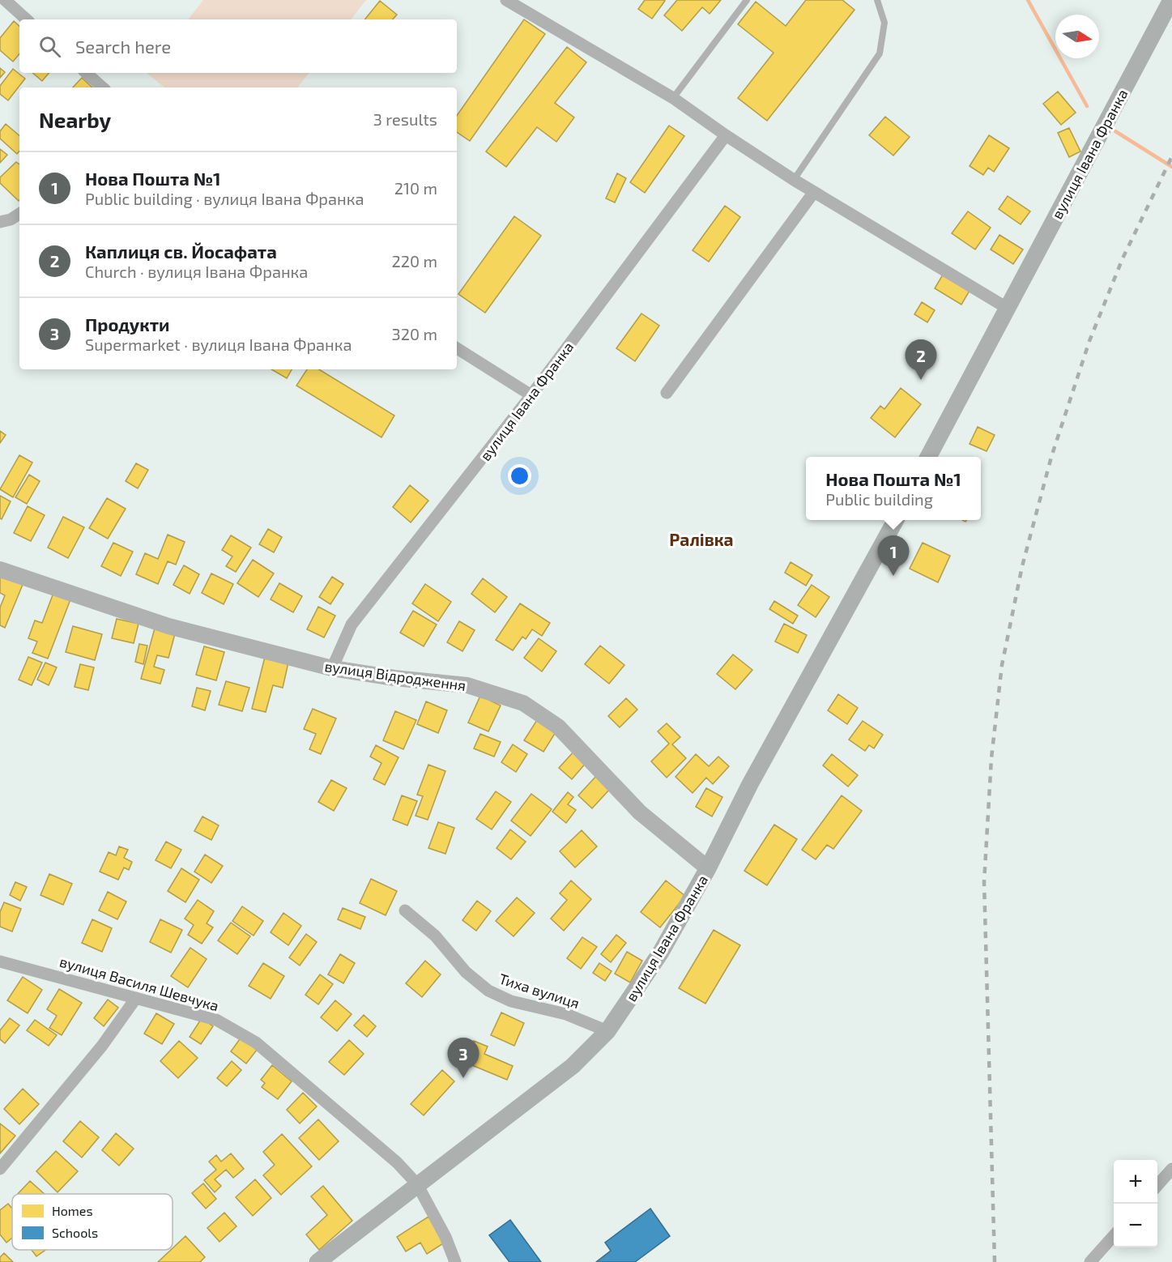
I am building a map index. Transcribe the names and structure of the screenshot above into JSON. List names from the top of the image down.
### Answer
{
  "streets": {
    "main road": ["вулиця Івана Франка"],
    "street": ["вулиця Відродження", "вулиця Василя Шевчука", "Тиха вулиця"]
  },
  "crossings": [
    ["вулиця Івана Франка", "вулиця Відродження"],
    ["вулиця Івана Франка", "вулиця Василя Шевчука"],
    ["вулиця Івана Франка", "Тиха вулиця"]
  ],
  "districts": ["Ралівка"],
  "legend": ["Homes", "Schools"],
  "north": "right",
  "page": {
    "search": "Search here",
    "heading": ["Nearby", "3 results"],
    "list": [
      {
        "mark": "1",
        "name": "Нова Пошта №1",
        "note": "Public building · вулиця Івана Франка",
        "value": "210 m"
      },
      {
        "mark": "2",
        "name": "Каплиця св. Йосафата",
        "note": "Church · вулиця Івана Франка",
        "value": "220 m"
      },
      {
        "mark": "3",
        "name": "Продукти",
        "note": "Supermarket · вулиця Івана Франка",
        "value": "320 m"
      }
    ],
    "pins": ["2", "1", "3"],
    "popup": ["Нова Пошта №1", "Public building"],
    "map_buttons": ["+", "−"]
  }
}
